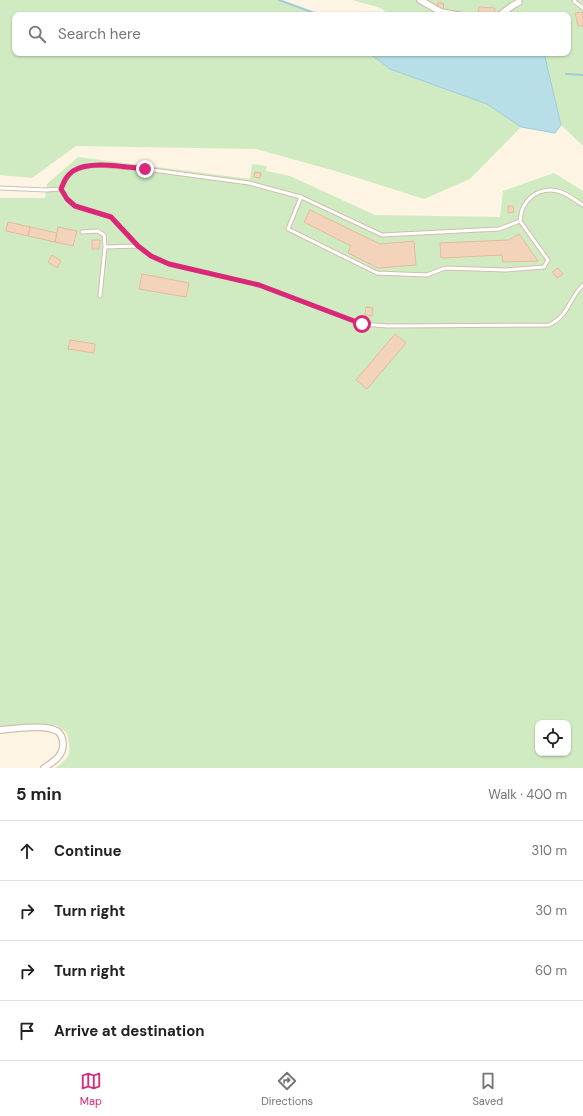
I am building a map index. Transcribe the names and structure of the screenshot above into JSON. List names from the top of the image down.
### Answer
{
  "page": {
    "search": "Search here",
    "heading": ["5 min", "Walk · 400 m"],
    "list": [
      ["Continue", "310 m"],
      ["Turn right", "30 m"],
      ["Turn right", "60 m"],
      "Arrive at destination"
    ],
    "nav": ["Map", "Directions", "Saved"]
  }
}
